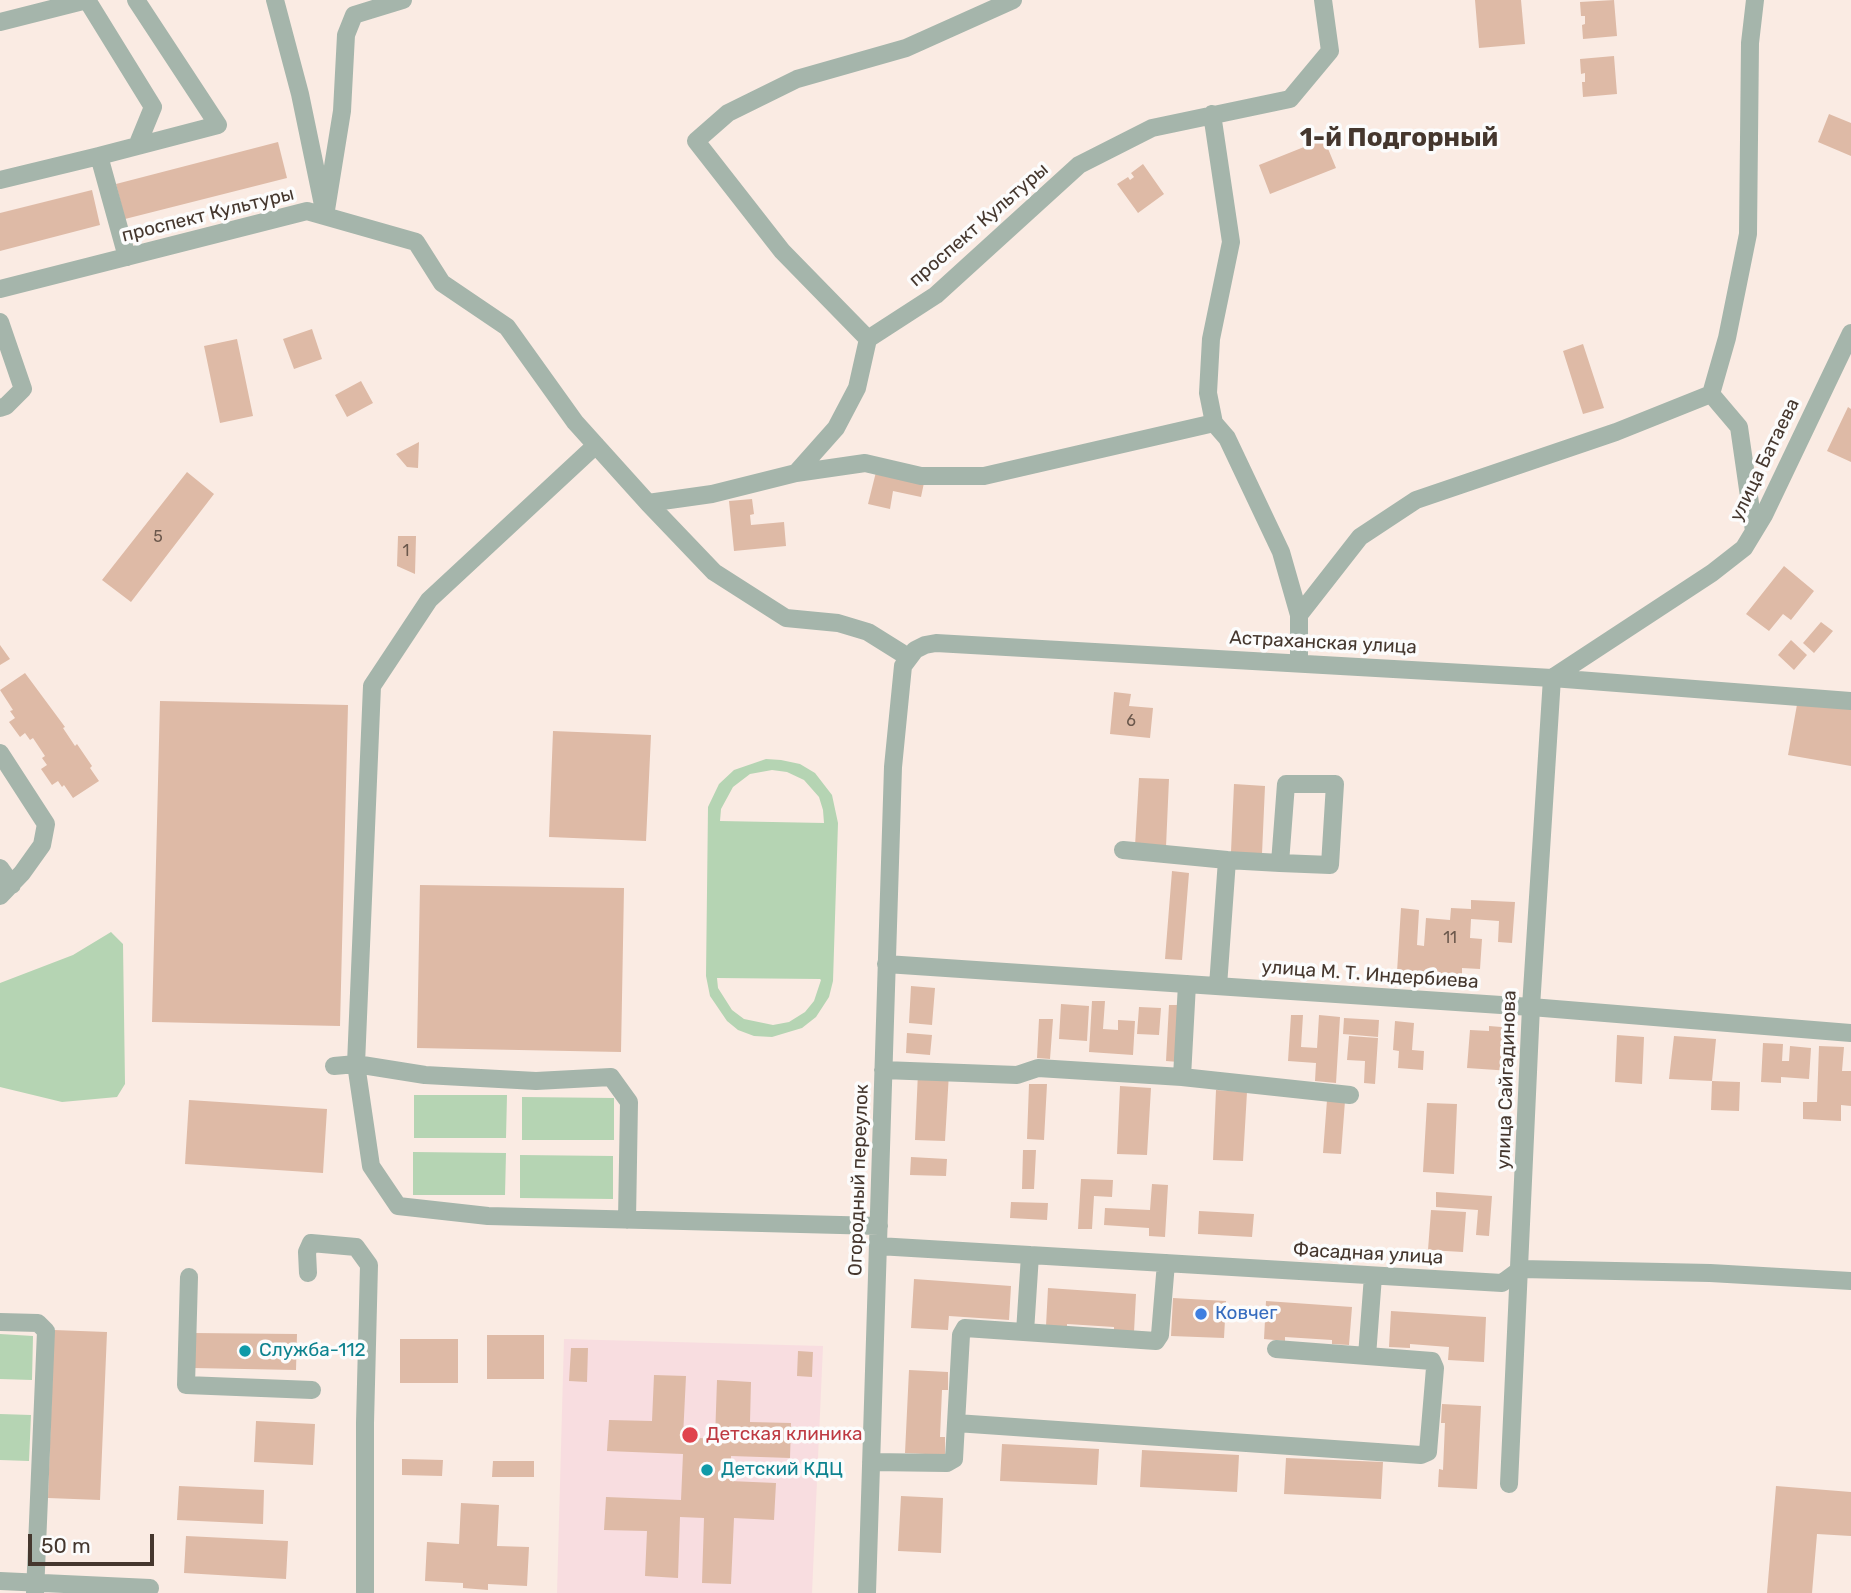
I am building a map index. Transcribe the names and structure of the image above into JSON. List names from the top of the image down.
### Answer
{
  "streets": {
    "street": [
      "проспект Культуры",
      "улица Батаева",
      "Астраханская улица",
      "улица М. Т. Индербиева",
      "улица Сайгадинова",
      "Огородный переулок",
      "Фасадная улица"
    ]
  },
  "crossings": [
    ["проспект Культуры", "Астраханская улица"],
    ["проспект Культуры", "Огородный переулок"],
    ["улица Батаева", "Астраханская улица"],
    ["улица Батаева", "улица Сайгадинова"],
    ["Астраханская улица", "улица Сайгадинова"],
    ["Астраханская улица", "Огородный переулок"],
    ["улица М. Т. Индербиева", "улица Сайгадинова"],
    ["улица М. Т. Индербиева", "Огородный переулок"],
    ["улица Сайгадинова", "Фасадная улица"],
    ["Огородный переулок", "Фасадная улица"]
  ],
  "districts": ["1-й Подгорный"],
  "places": [
    "Ковчег",
    "Служба-112",
    "Детская клиника",
    "Детский КДЦ"
  ],
  "house_numbers": [
    "5",
    "1",
    "6",
    "11"
  ],
  "scale_bar": "50 m"
}
